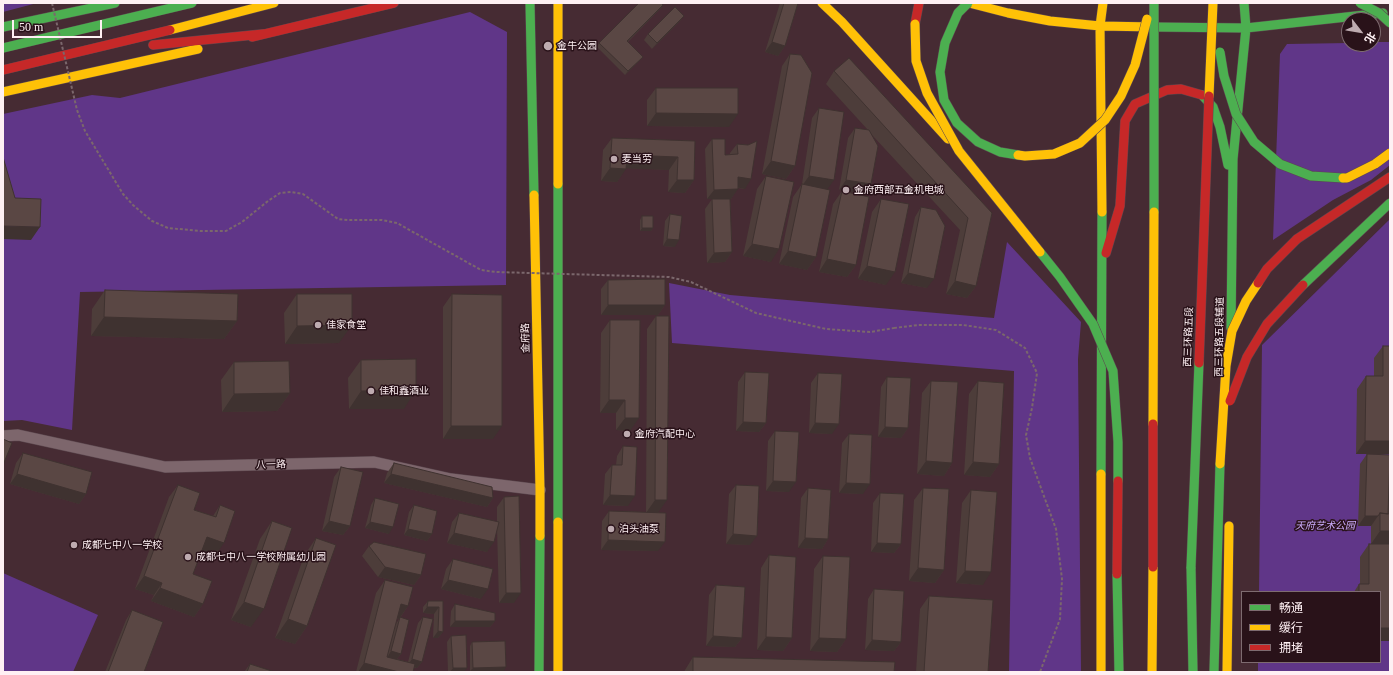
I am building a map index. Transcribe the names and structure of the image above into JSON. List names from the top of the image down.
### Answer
{
  "streets": {
    "main road": ["西三环路五段", "西三环路五段辅道", "金府路"],
    "street": ["八一路"]
  },
  "crossings": [
    ["金府路", "八一路"]
  ],
  "parks": ["天府艺术公园"],
  "places": [
    "金牛公园",
    "麦当劳",
    "金府西部五金机电城",
    "佳家食堂",
    "佳和鑫酒业",
    "金府汽配中心",
    "泊头油泵",
    "成都七中八一学校",
    "成都七中八一学校附属幼儿园"
  ],
  "legend": ["畅通", "缓行", "拥堵"],
  "scale_bar": "50 m",
  "north": "bottom right"
}
